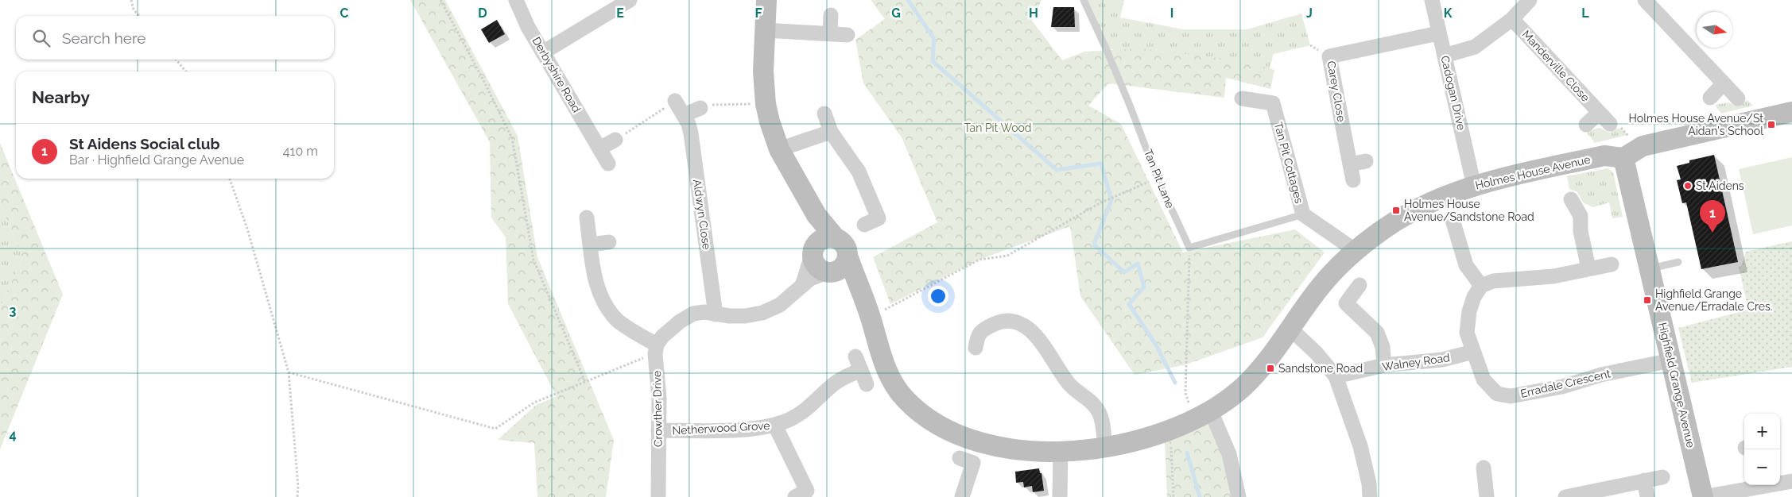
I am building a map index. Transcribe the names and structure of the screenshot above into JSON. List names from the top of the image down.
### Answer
{
  "streets": {
    "street": [
      "Manderville Close",
      "Derbyshire Road",
      "Carey Close",
      "Cadogan Drive",
      "Tan Pit Cottages",
      "Holmes House Avenue",
      "Aldwyn Close",
      "Walney Road",
      "Erradale Crescent",
      "Highfield Grange Avenue",
      "Crowther Drive",
      "Netherwood Grove"
    ],
    "lane": ["Tan Pit Lane"]
  },
  "crossings": [
    ["Carey Close", "Cadogan Drive"],
    ["Cadogan Drive", "Holmes House Avenue"],
    ["Tan Pit Cottages", "Holmes House Avenue"],
    ["Holmes House Avenue", "Highfield Grange Avenue"],
    ["Walney Road", "Erradale Crescent"],
    ["Erradale Crescent", "Highfield Grange Avenue"],
    ["Crowther Drive", "Netherwood Grove"]
  ],
  "parks": ["Tan Pit Wood"],
  "places": {
    "transit": [
      "Holmes House Avenue/St Aidan's School",
      "Holmes House Avenue/Sandstone Road",
      "Highfield Grange Avenue/Erradale Cres.",
      "Sandstone Road"
    ],
    "other": ["St Aidens"]
  },
  "north": "right",
  "page": {
    "search": "Search here",
    "heading": "Nearby",
    "list": [
      {
        "mark": "1",
        "name": "St Aidens Social club",
        "note": "Bar · Highfield Grange Avenue",
        "value": "410 m"
      }
    ],
    "pins": "1",
    "map_buttons": ["+", "−"]
  },
  "grid": {
    "columns": [
      "C",
      "D",
      "E",
      "F",
      "G",
      "H",
      "I",
      "J",
      "K",
      "L"
    ],
    "rows": ["3", "4"]
  }
}
